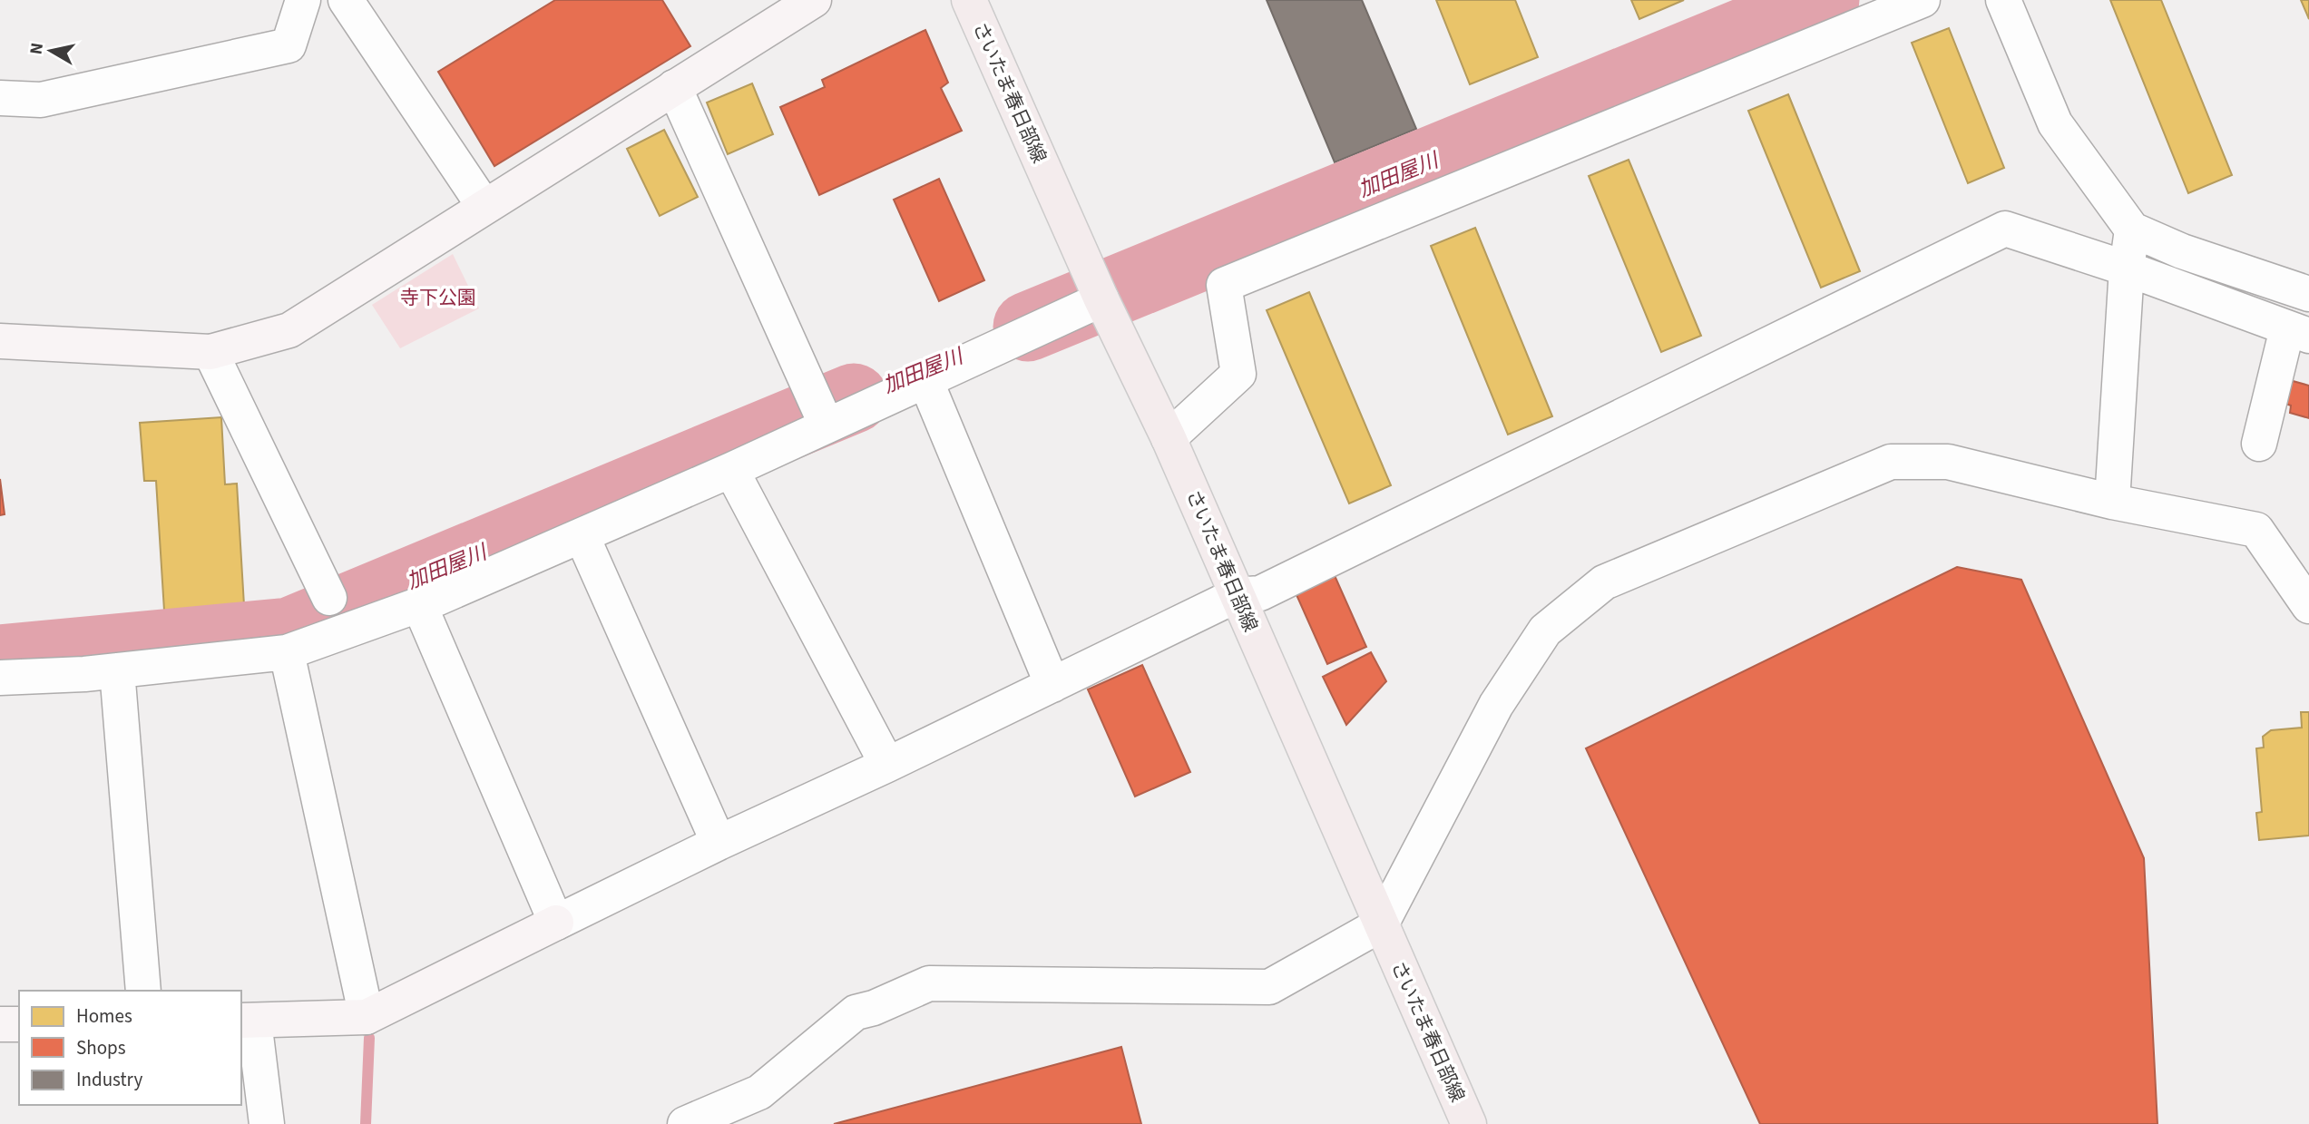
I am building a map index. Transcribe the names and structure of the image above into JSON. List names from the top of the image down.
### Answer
{
  "streets": {
    "main road": ["さいたま春日部線"]
  },
  "water": ["加田屋川"],
  "parks": ["寺下公園"],
  "legend": ["Homes", "Shops", "Industry"],
  "north": "left"
}
